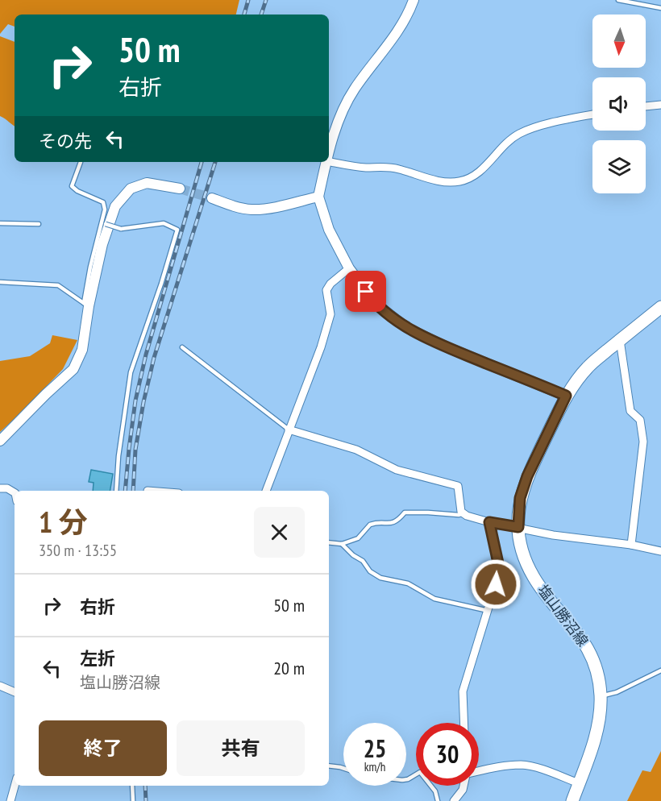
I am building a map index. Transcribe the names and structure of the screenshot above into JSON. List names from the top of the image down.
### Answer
{
  "streets": {
    "main road": ["塩山勝沼線"]
  },
  "north": "bottom",
  "page": {
    "turn": ["50 m", "右折"],
    "then": "その先",
    "heading": ["1 分", "350 m · 13:55"],
    "list": [
      {
        "name": "右折",
        "value": "50 m"
      },
      {
        "name": "左折",
        "note": "塩山勝沼線",
        "value": "20 m"
      }
    ],
    "buttons": ["終了", "共有"],
    "speed": "25 km/h",
    "limit": "30"
  }
}
